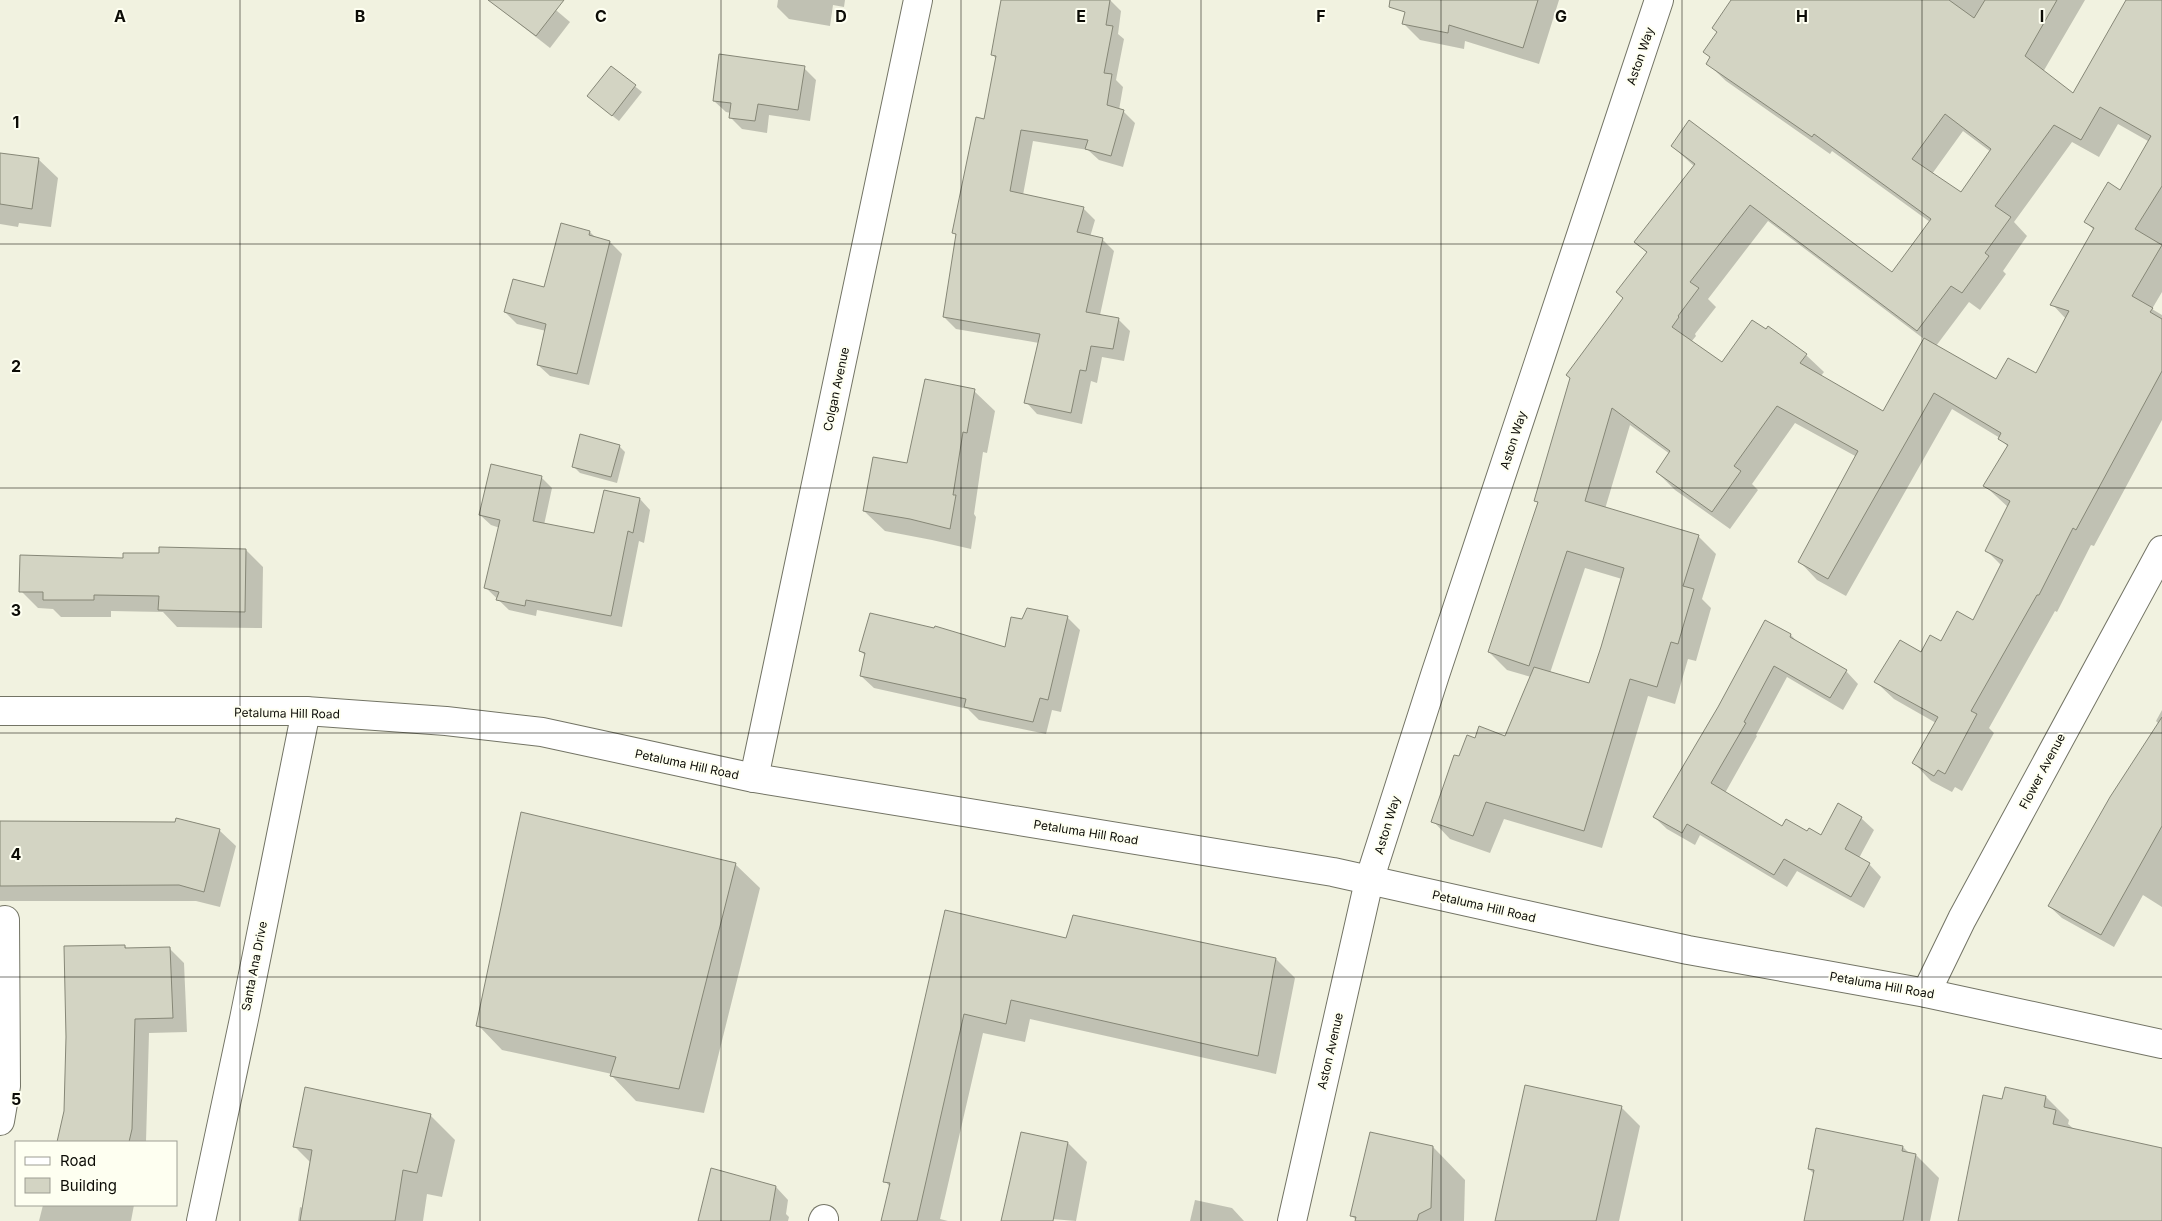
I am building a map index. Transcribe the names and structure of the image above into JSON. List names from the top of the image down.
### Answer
{
  "streets": {
    "main road": [
      "Aston Way",
      "Colgan Avenue",
      "Petaluma Hill Road",
      "Flower Avenue",
      "Santa Ana Drive",
      "Aston Avenue"
    ]
  },
  "crossings": [
    ["Aston Way", "Petaluma Hill Road"],
    ["Aston Way", "Aston Avenue"],
    ["Colgan Avenue", "Petaluma Hill Road"],
    ["Petaluma Hill Road", "Flower Avenue"],
    ["Petaluma Hill Road", "Santa Ana Drive"],
    ["Petaluma Hill Road", "Aston Avenue"]
  ],
  "legend": ["Road", "Building"],
  "grid": {
    "columns": [
      "A",
      "B",
      "C",
      "D",
      "E",
      "F",
      "G",
      "H",
      "I"
    ],
    "rows": [
      "1",
      "2",
      "3",
      "4",
      "5"
    ]
  }
}
